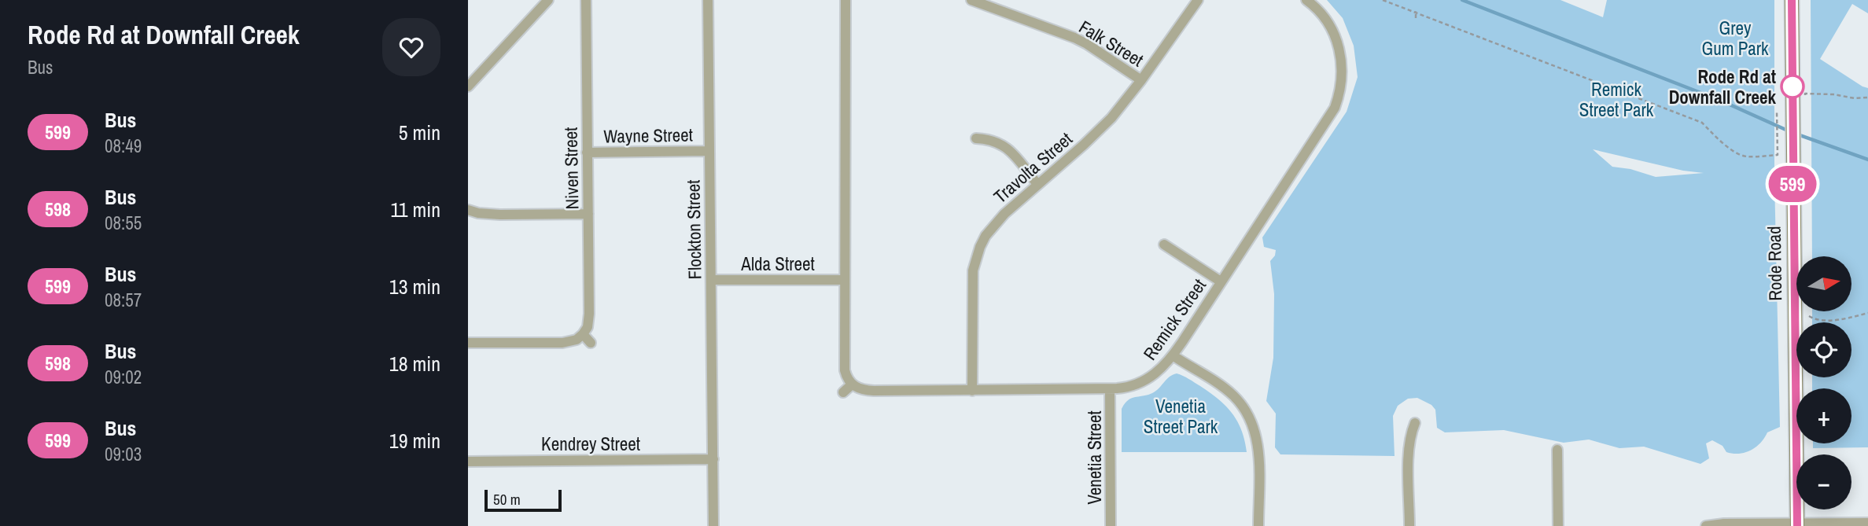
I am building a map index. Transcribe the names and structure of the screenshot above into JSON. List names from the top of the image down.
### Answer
{
  "streets": {
    "main road": ["Rode Road"],
    "street": [
      "Falk Street",
      "Wayne Street",
      "Travolta Street",
      "Niven Street",
      "Flockton Street",
      "Alda Street",
      "Remick Street",
      "Kendrey Street",
      "Venetia Street"
    ]
  },
  "crossings": [
    ["Falk Street", "Travolta Street"],
    ["Wayne Street", "Niven Street"],
    ["Wayne Street", "Flockton Street"],
    ["Travolta Street", "Remick Street"],
    ["Flockton Street", "Alda Street"],
    ["Flockton Street", "Kendrey Street"],
    ["Remick Street", "Venetia Street"]
  ],
  "parks": ["Grey Gum Park", "Remick Street Park", "Venetia Street Park"],
  "places": ["Rode Rd at Downfall Creek"],
  "lines": ["bus line 599"],
  "scale_bar": "50 m",
  "north": "right",
  "page": {
    "heading": ["Rode Rd at Downfall Creek", "Bus"],
    "on_map": "599",
    "list": [
      {
        "mark": "599",
        "name": "Bus",
        "note": "08:49",
        "value": "5 min"
      },
      {
        "mark": "598",
        "name": "Bus",
        "note": "08:55",
        "value": "11 min"
      },
      {
        "mark": "599",
        "name": "Bus",
        "note": "08:57",
        "value": "13 min"
      },
      {
        "mark": "598",
        "name": "Bus",
        "note": "09:02",
        "value": "18 min"
      },
      {
        "mark": "599",
        "name": "Bus",
        "note": "09:03",
        "value": "19 min"
      }
    ],
    "map_buttons": ["+", "−"],
    "scale": "50 m"
  }
}
